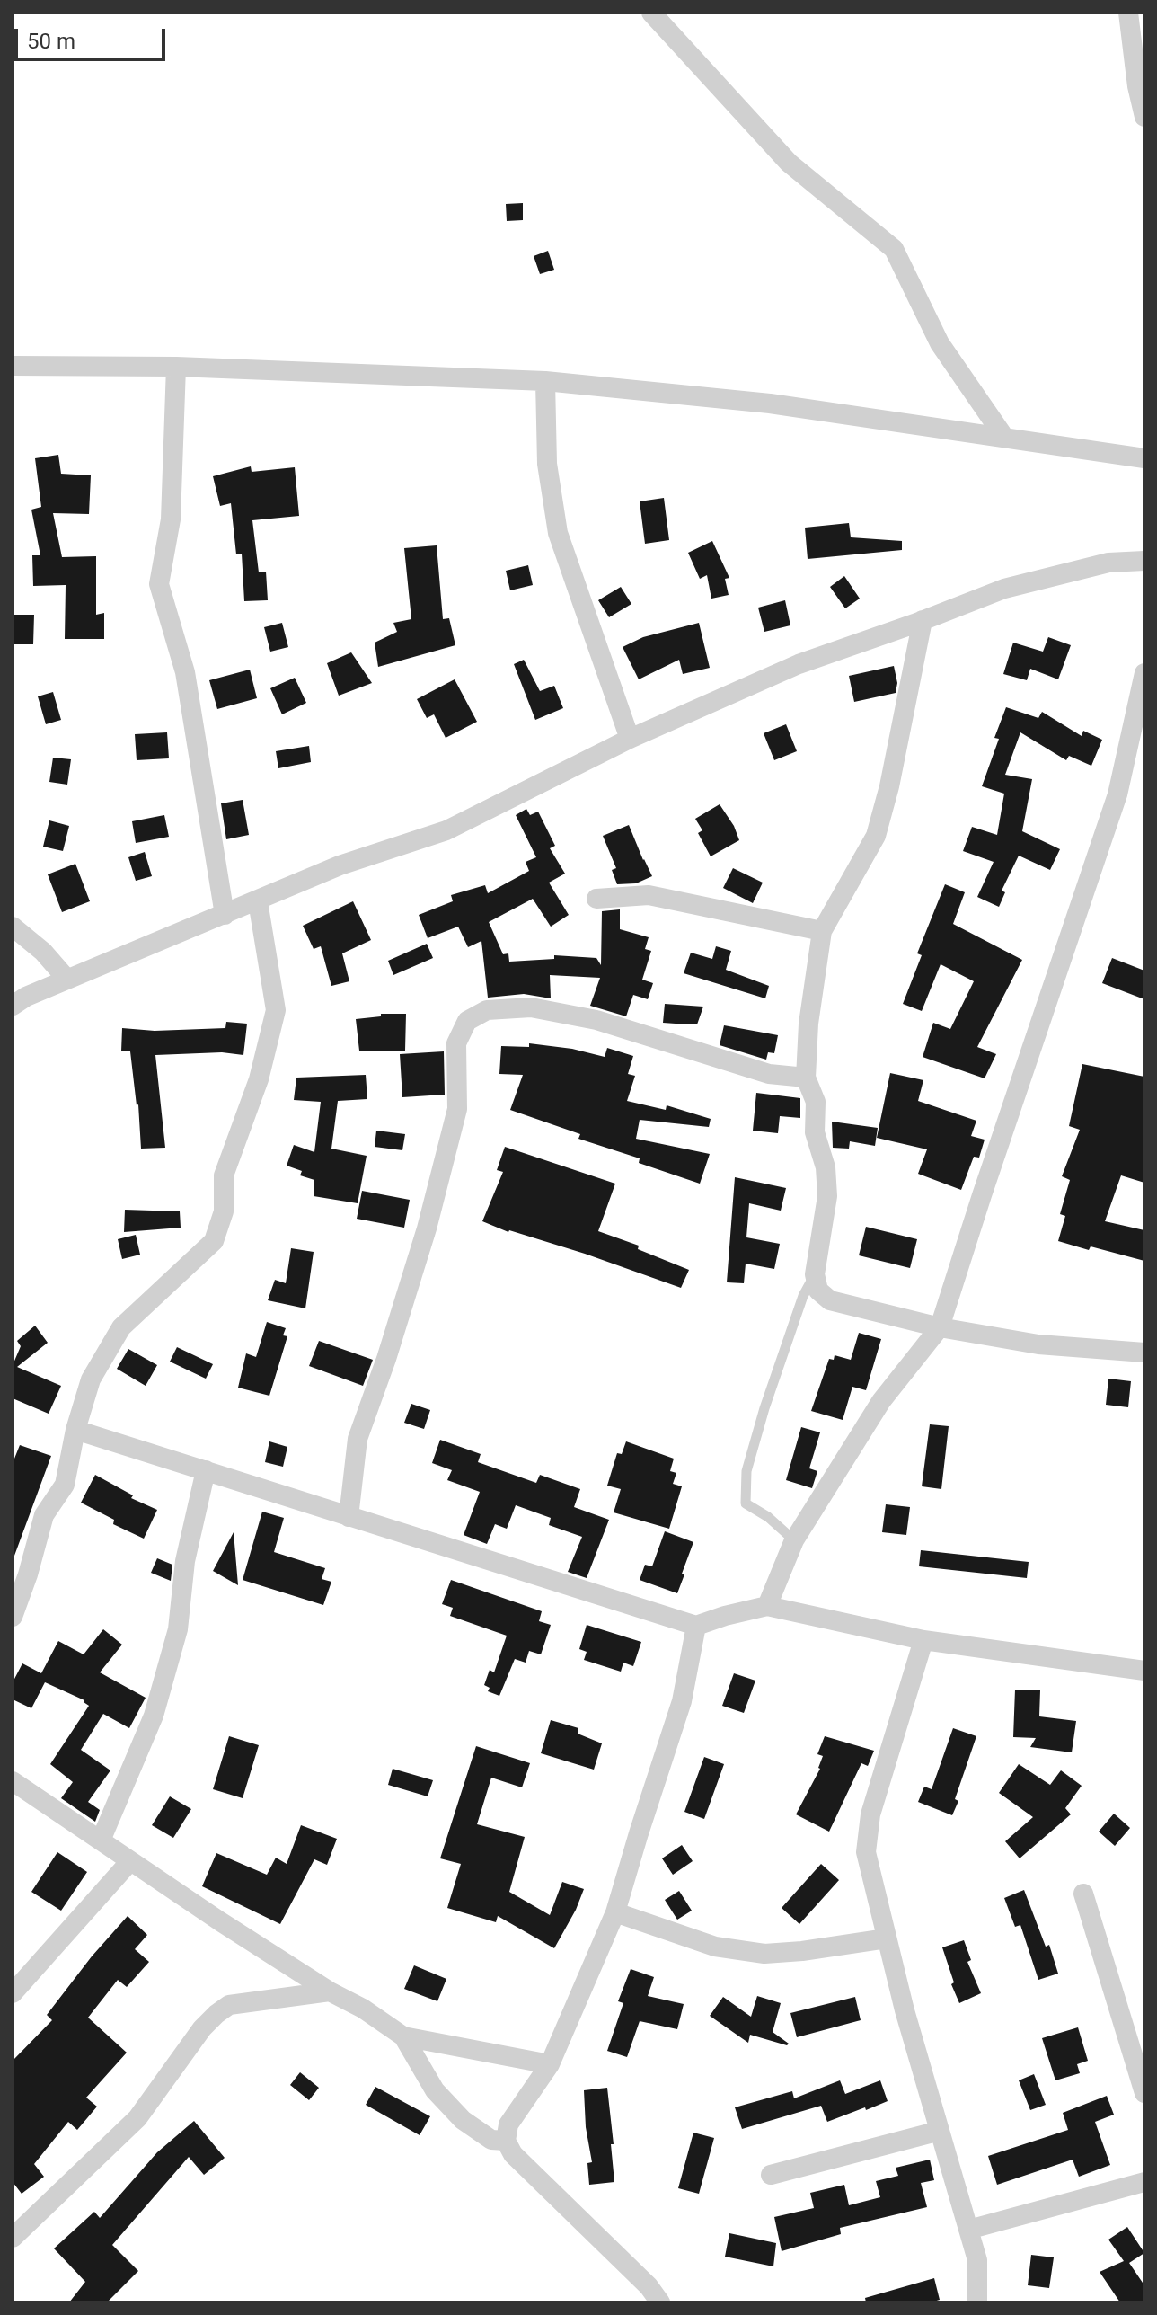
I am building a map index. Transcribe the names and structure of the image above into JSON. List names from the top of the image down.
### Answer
{
  "scale_bar": "50 m"
}
